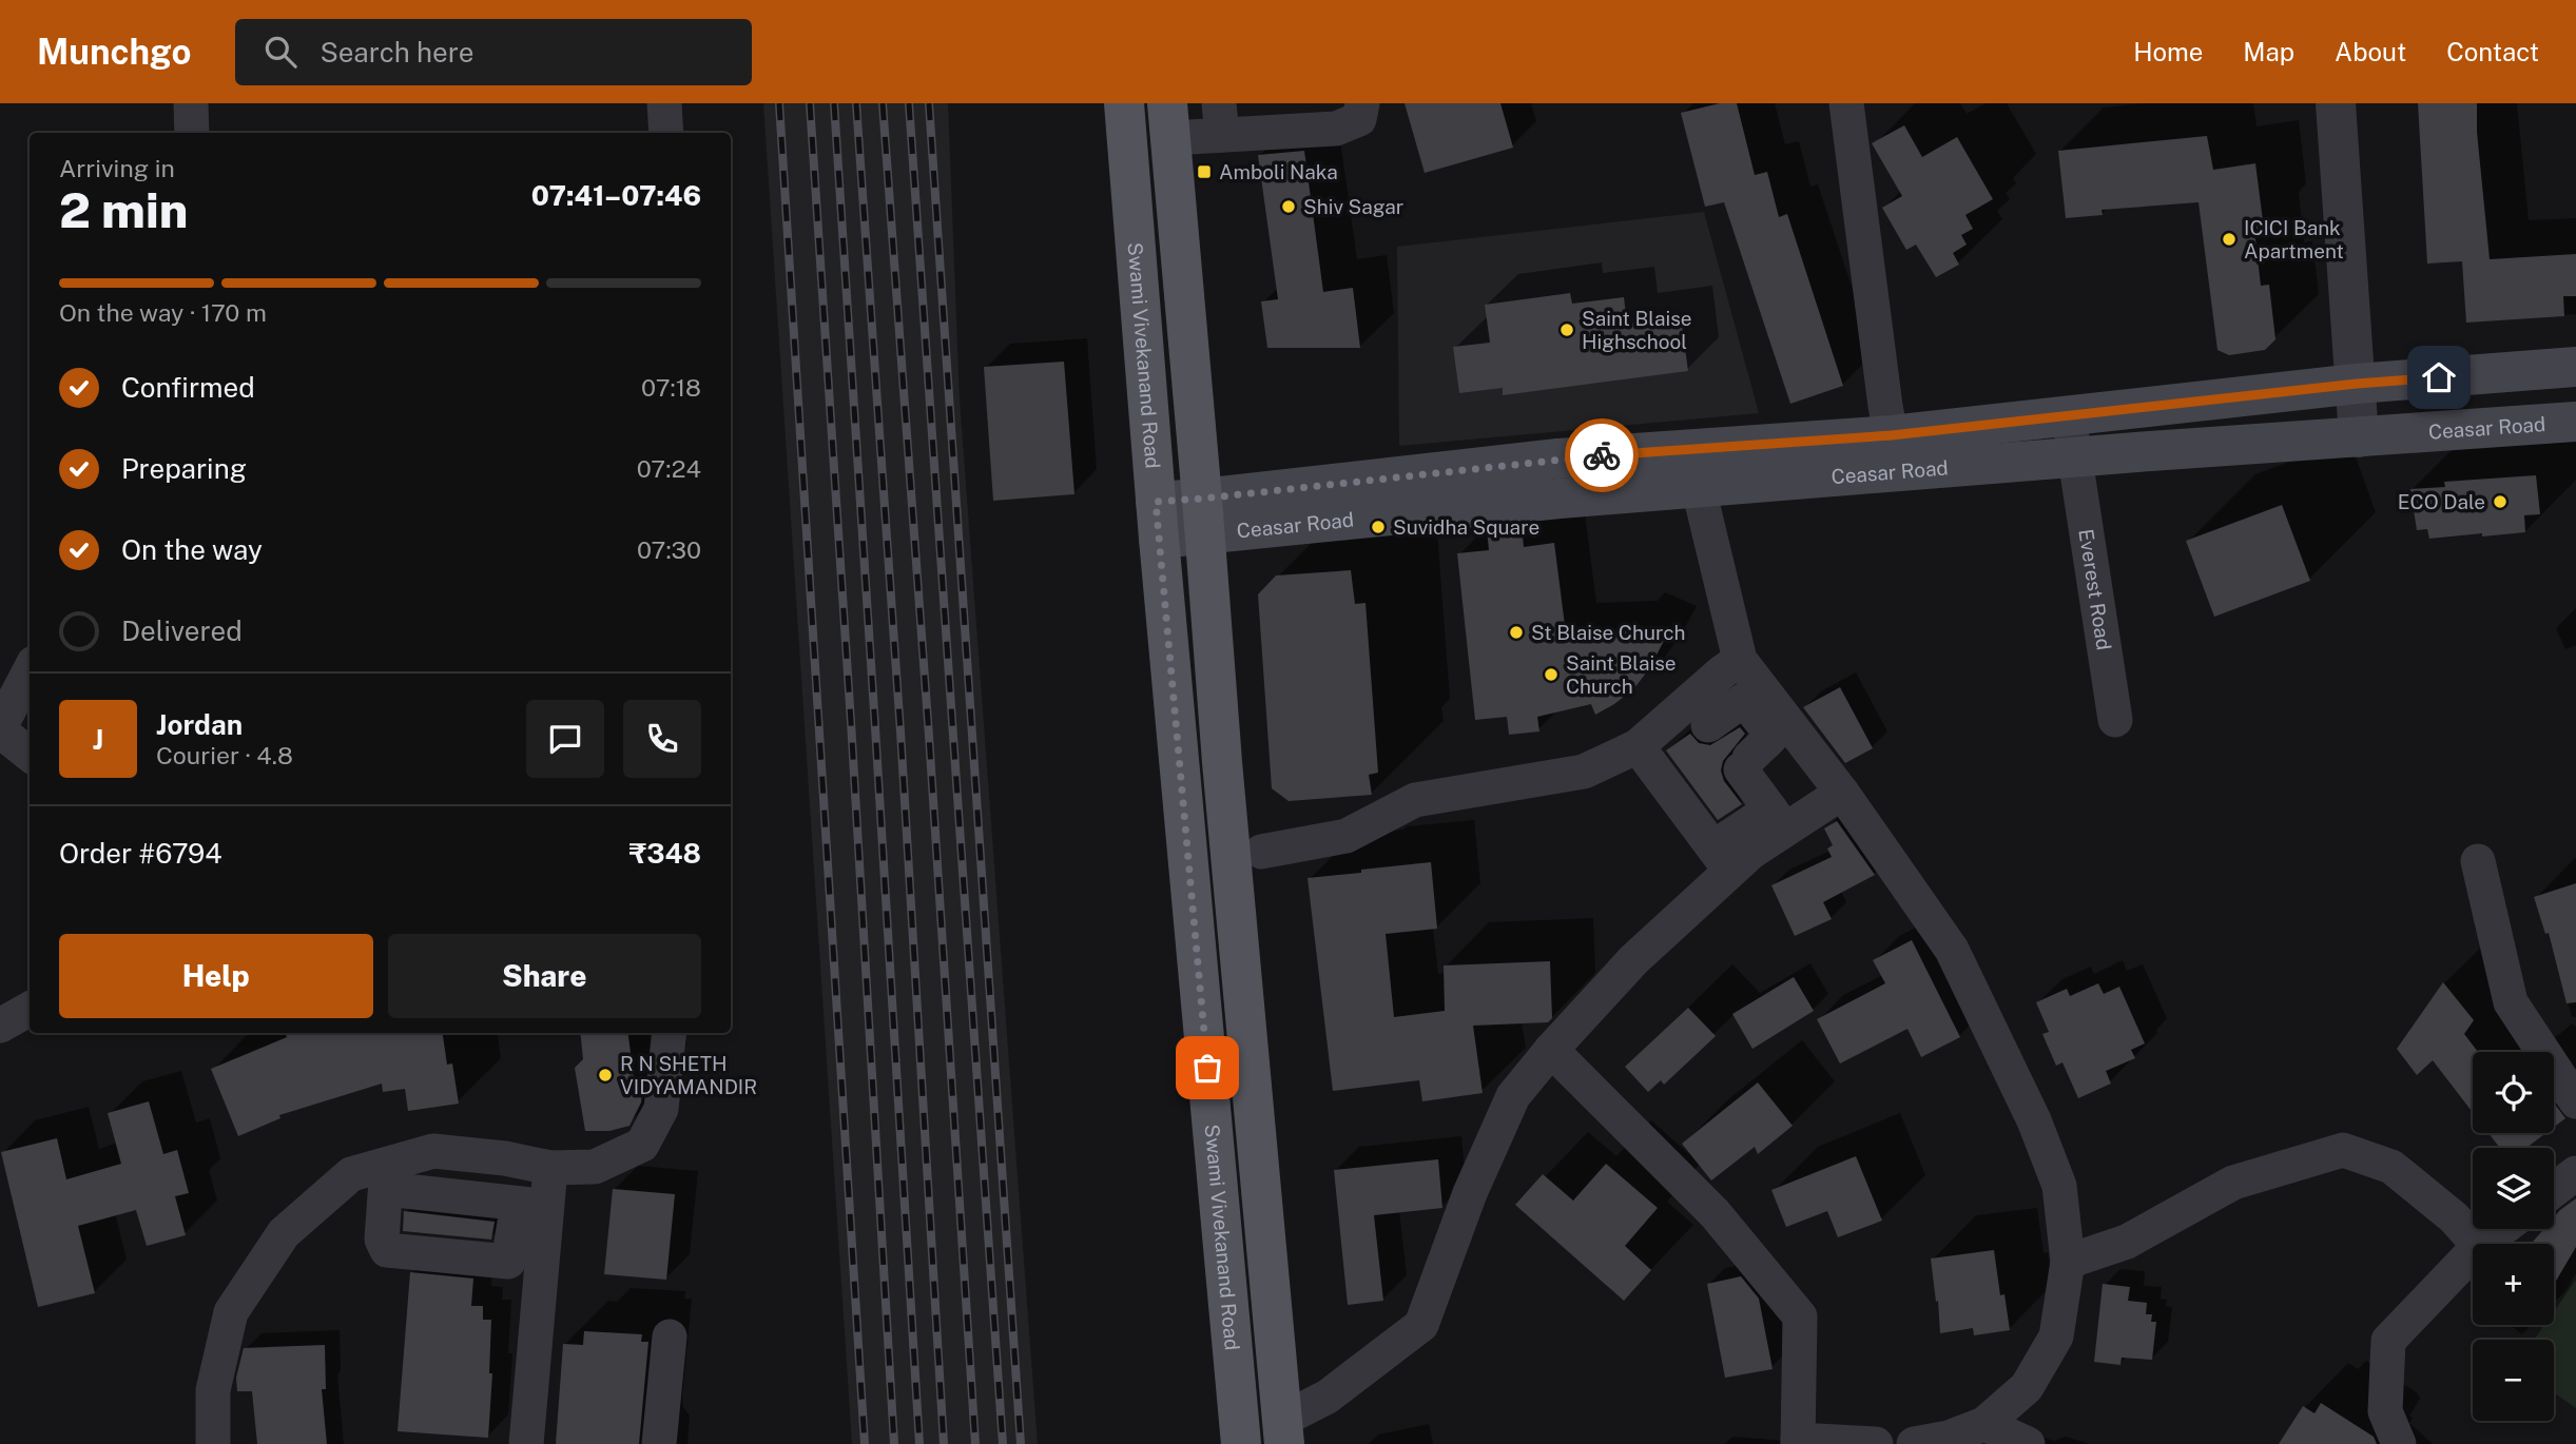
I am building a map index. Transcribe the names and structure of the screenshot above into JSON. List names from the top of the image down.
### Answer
{
  "streets": {
    "main road": ["Swami Vivekanand Road", "Ceasar Road"],
    "street": ["Everest Road"]
  },
  "crossings": [
    ["Swami Vivekanand Road", "Ceasar Road"],
    ["Ceasar Road", "Everest Road"]
  ],
  "places": {
    "transit": ["Amboli Naka"],
    "other": [
      "Shiv Sagar",
      "ICICI Bank Apartment",
      "Saint Blaise Highschool",
      "ECO Dale",
      "Suvidha Square",
      "St Blaise Church",
      "Saint Blaise Church",
      "R N SHETH VIDYAMANDIR"
    ]
  },
  "page": {
    "header": "Munchgo",
    "search": "Search here",
    "nav": [
      "Home",
      "Map",
      "About",
      "Contact"
    ],
    "heading": ["2 min", "Arriving in", "07:41–07:46"],
    "panel": [
      "Jordan",
      "Courier · 4.8",
      "Order #6794",
      "₹348"
    ],
    "bar": "On the way · 170 m",
    "list": [
      ["Confirmed", "07:18"],
      ["Preparing", "07:24"],
      ["On the way", "07:30"],
      "Delivered"
    ],
    "round": "J",
    "buttons": ["Help", "Share"],
    "map_buttons": ["+", "−"]
  }
}
